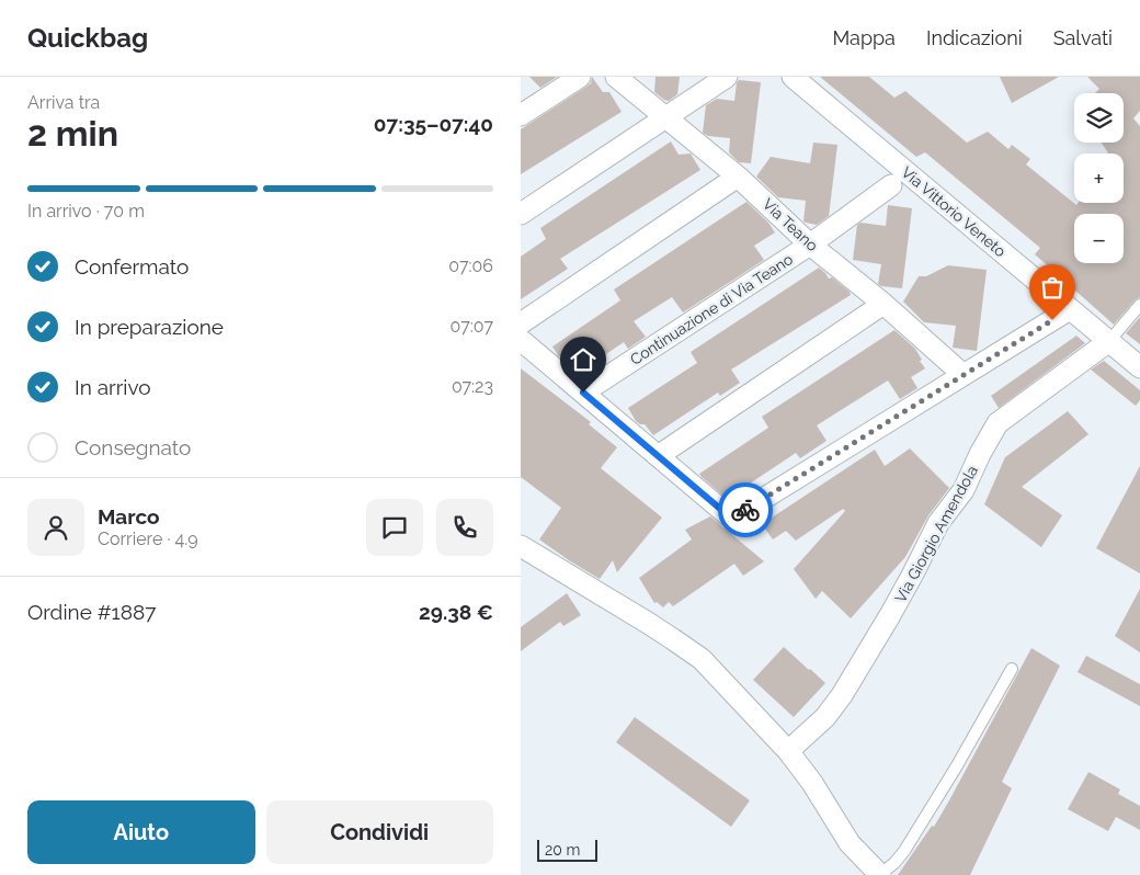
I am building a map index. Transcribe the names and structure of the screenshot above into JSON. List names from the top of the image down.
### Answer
{
  "streets": {
    "street": [
      "Via Vittorio Veneto",
      "Via Teano",
      "Continuazione di Via Teano",
      "Via Giorgio Amendola"
    ]
  },
  "crossings": [
    ["Via Vittorio Veneto", "Via Giorgio Amendola"],
    ["Via Teano", "Continuazione di Via Teano"]
  ],
  "scale_bar": "20 m",
  "page": {
    "header": "Quickbag",
    "nav": ["Mappa", "Indicazioni", "Salvati"],
    "heading": ["2 min", "Arriva tra", "07:35–07:40"],
    "panel": [
      "Marco",
      "Corriere · 4.9",
      "Ordine #1887",
      "29.38 €"
    ],
    "map_buttons": ["+", "−"],
    "bar": "In arrivo · 70 m",
    "list": [
      ["Confermato", "07:06"],
      ["In preparazione", "07:07"],
      ["In arrivo", "07:23"],
      "Consegnato"
    ],
    "buttons": ["Aiuto", "Condividi"],
    "scale": "20 m"
  }
}
